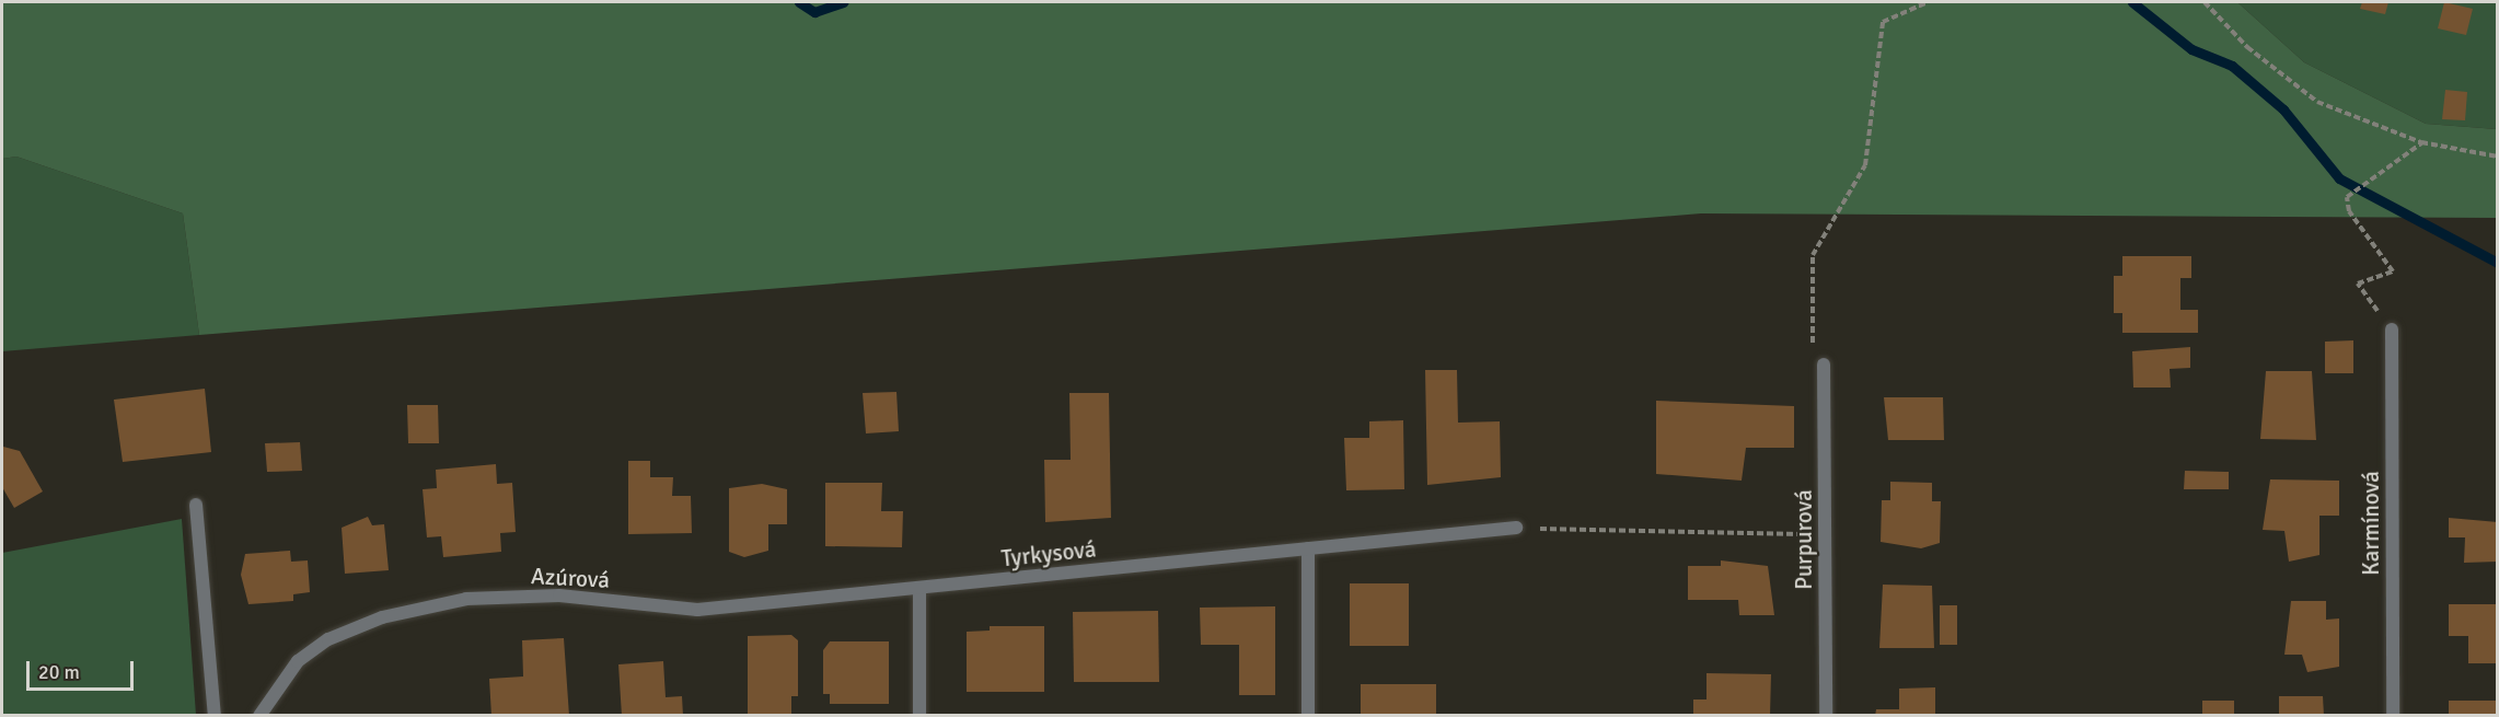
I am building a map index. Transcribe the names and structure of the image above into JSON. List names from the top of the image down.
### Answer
{
  "streets": {
    "street": [
      "Karmínová",
      "Purpurová",
      "Tyrkysová",
      "Azúrová"
    ]
  },
  "crossings": [
    ["Tyrkysová", "Azúrová"]
  ],
  "scale_bar": "20 m"
}
